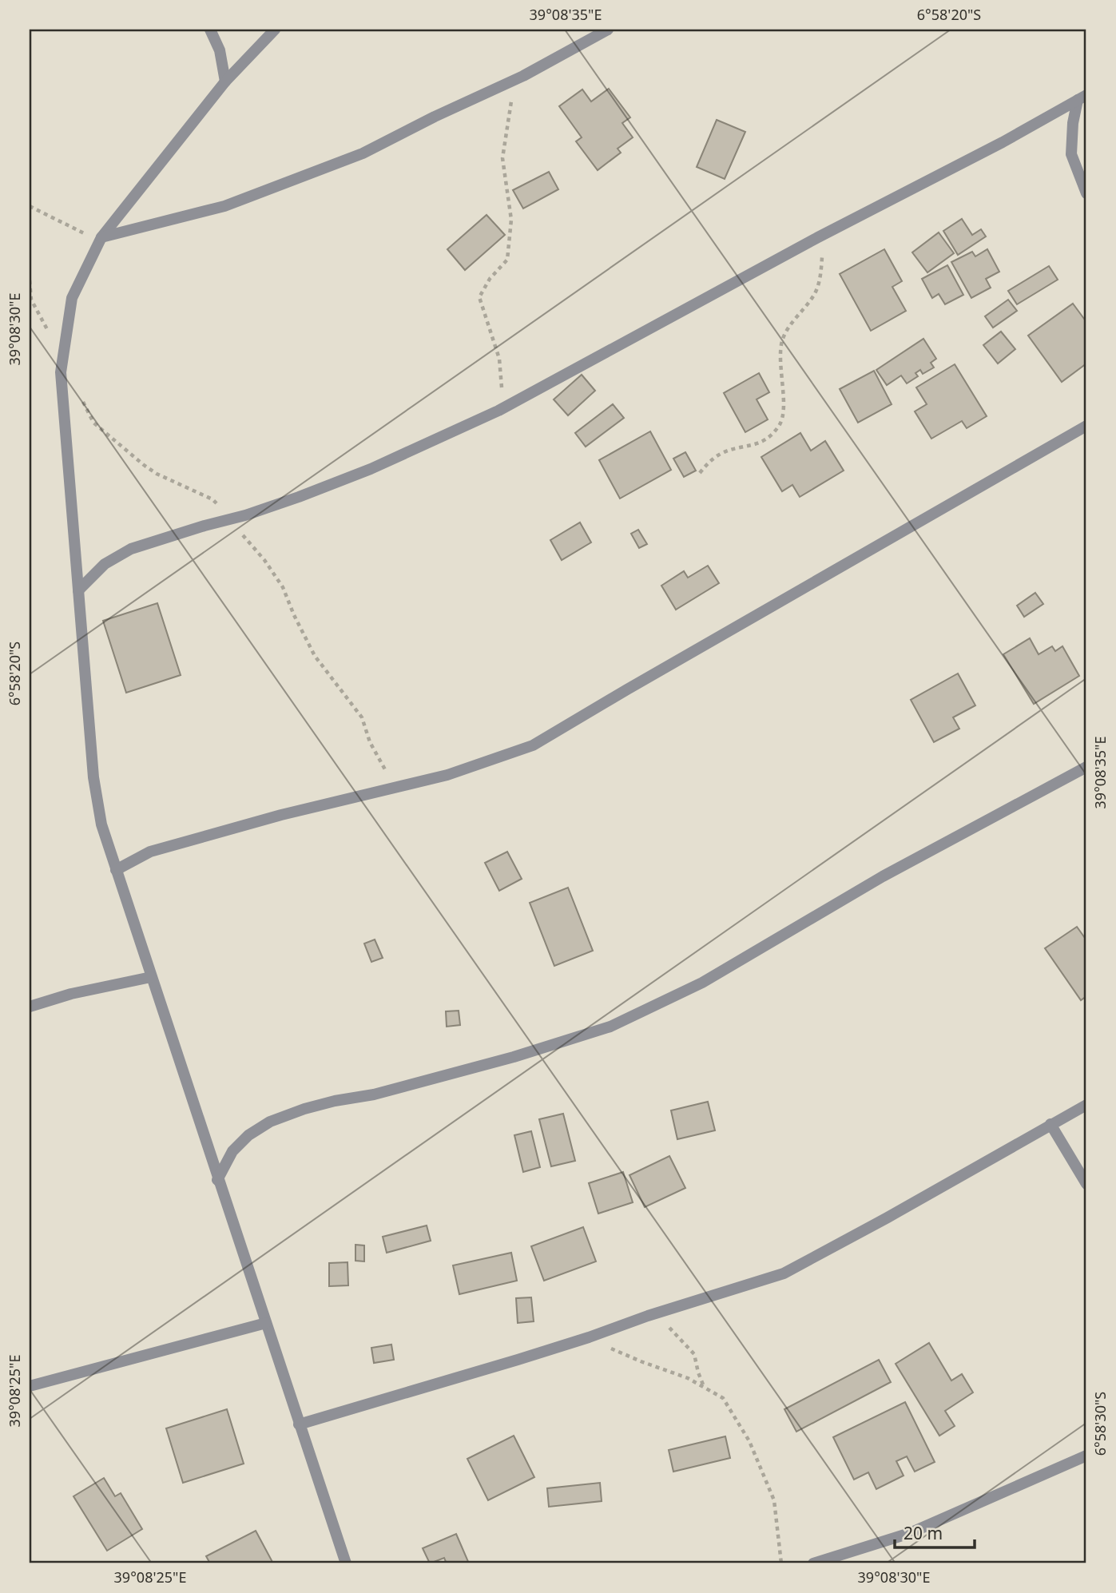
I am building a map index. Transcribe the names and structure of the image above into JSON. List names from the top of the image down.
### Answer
{
  "scale_bar": "20 m",
  "coordinates": [
    "39°08'35\"E",
    "6°58'20\"S",
    "39°08'30\"E",
    "39°08'25\"E",
    "6°58'30\"S"
  ]
}
